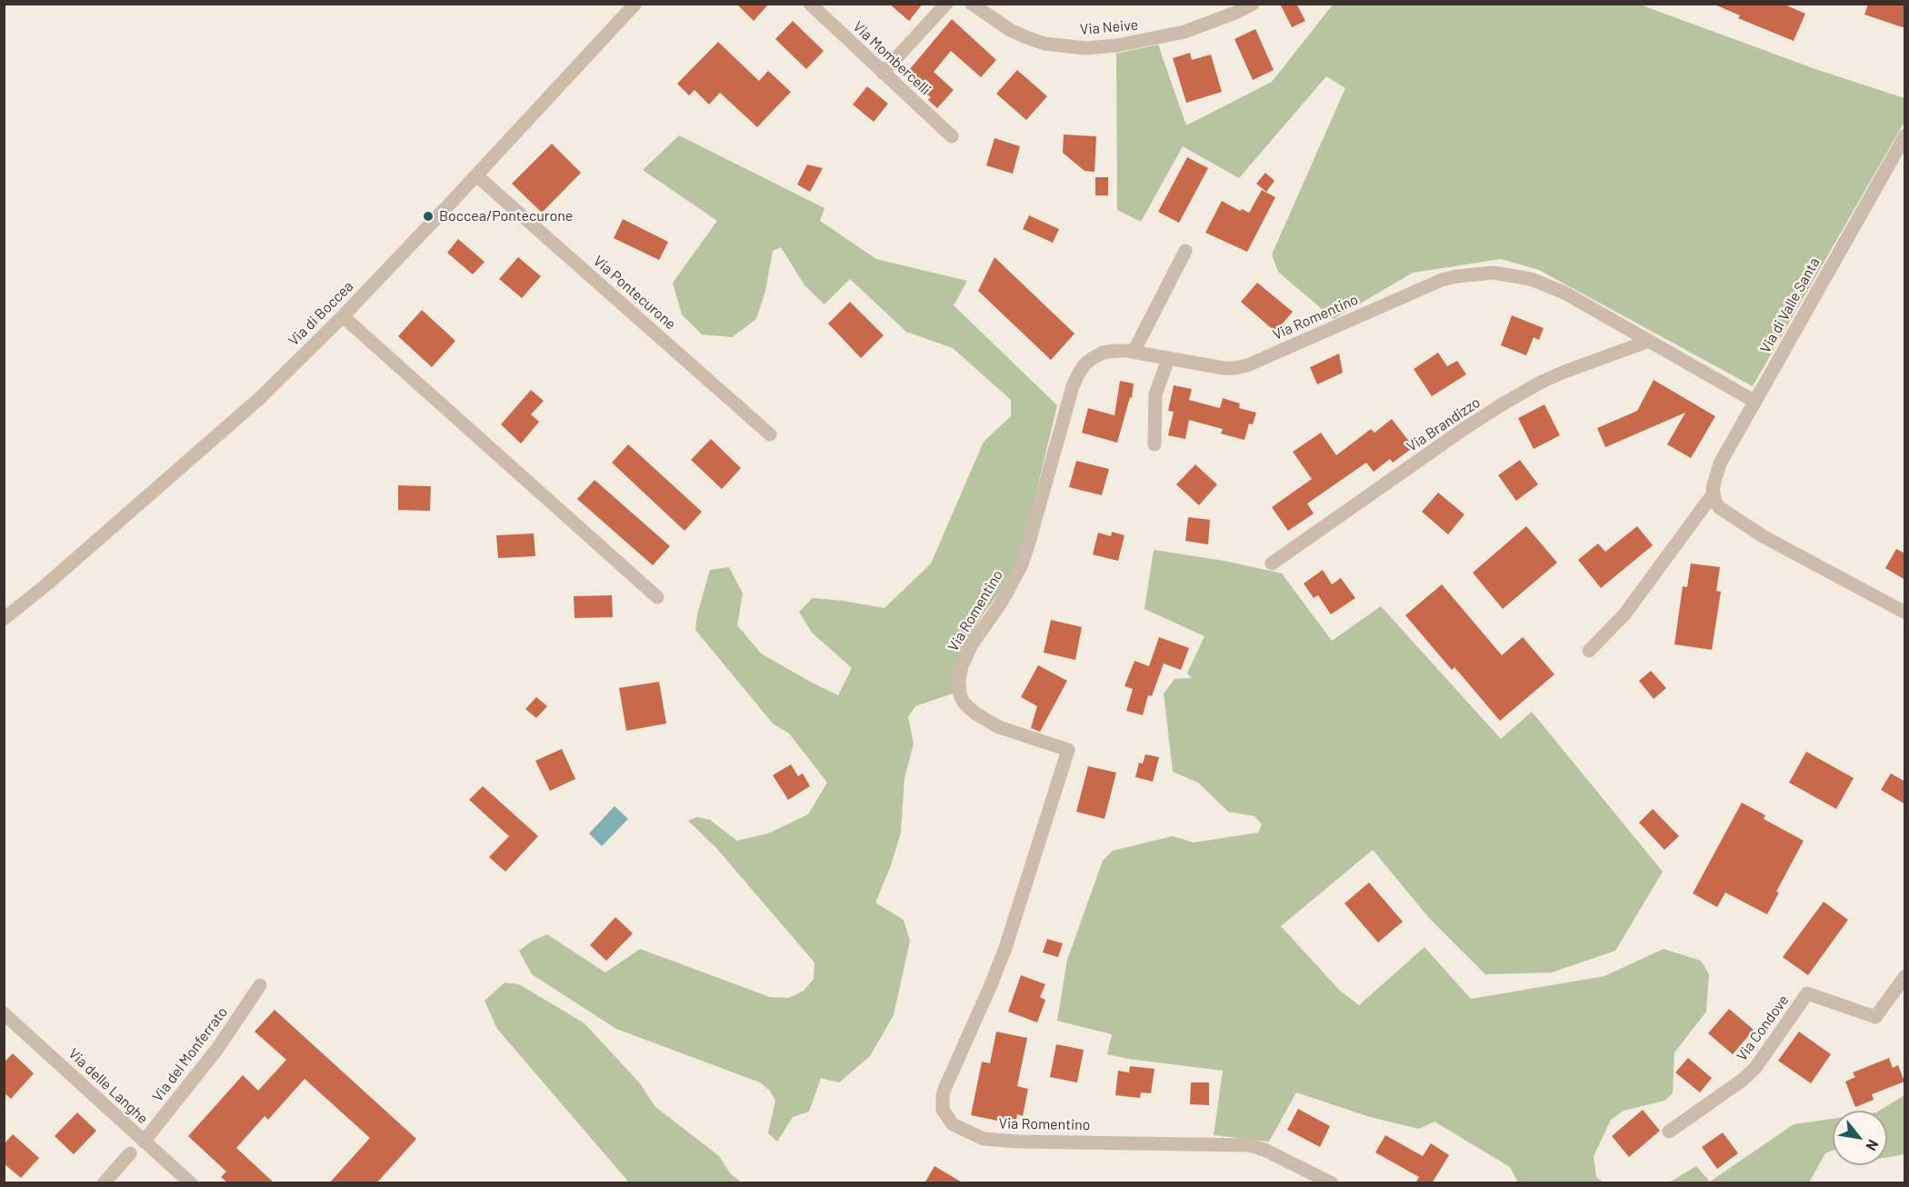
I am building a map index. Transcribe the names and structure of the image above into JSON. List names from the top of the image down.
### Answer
{
  "streets": {
    "street": [
      "Via Neive",
      "Via Mombercelli",
      "Via Pontecurone",
      "Via di Valle Santa",
      "Via di Boccea",
      "Via Romentino",
      "Via Brandizzo",
      "Via Condove",
      "Via del Monferrato",
      "Via delle Langhe"
    ]
  },
  "crossings": [
    ["Via Pontecurone", "Via di Boccea"],
    ["Via di Valle Santa", "Via Romentino"],
    ["Via Romentino", "Via Brandizzo"],
    ["Via del Monferrato", "Via delle Langhe"]
  ],
  "places": ["Boccea/Pontecurone"],
  "north": "bottom right"
}
